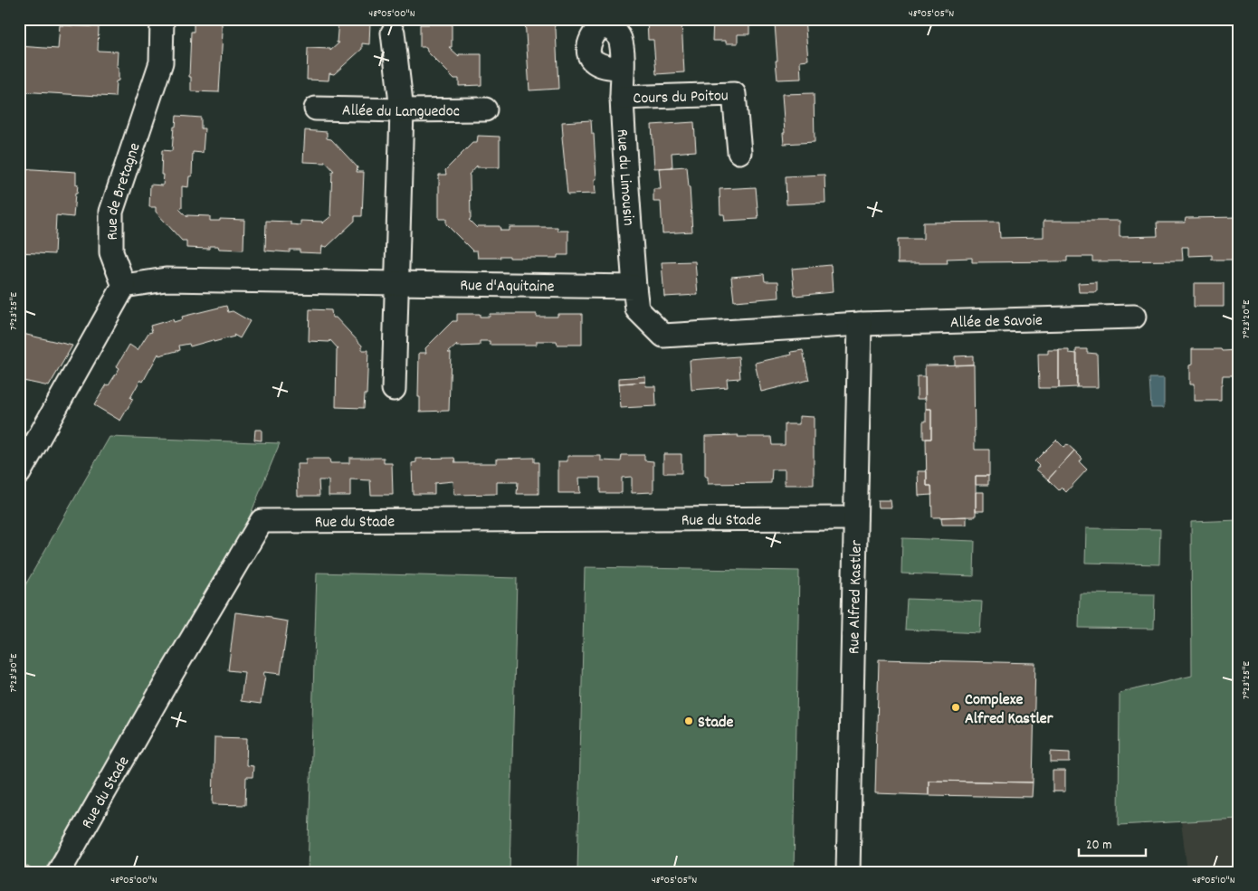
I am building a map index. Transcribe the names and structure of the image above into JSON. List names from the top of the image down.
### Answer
{
  "streets": {
    "street": [
      "Cours du Poitou",
      "Allée du Languedoc",
      "Rue du Limousin",
      "Rue de Bretagne",
      "Rue d'Aquitaine",
      "Allée de Savoie",
      "Rue du Stade",
      "Rue Alfred Kastler"
    ]
  },
  "crossings": [
    ["Cours du Poitou", "Rue du Limousin"],
    ["Rue du Limousin", "Rue d'Aquitaine"],
    ["Rue de Bretagne", "Rue d'Aquitaine"],
    ["Allée de Savoie", "Rue Alfred Kastler"],
    ["Rue du Stade", "Rue Alfred Kastler"]
  ],
  "places": ["Complexe Alfred Kastler", "Stade"],
  "scale_bar": "20 m",
  "coordinates": [
    "48°05'00\"N",
    "48°05'05\"N",
    "7°23'25\"E",
    "7°23'20\"E",
    "7°23'30\"E",
    "48°05'10\"N"
  ]
}
